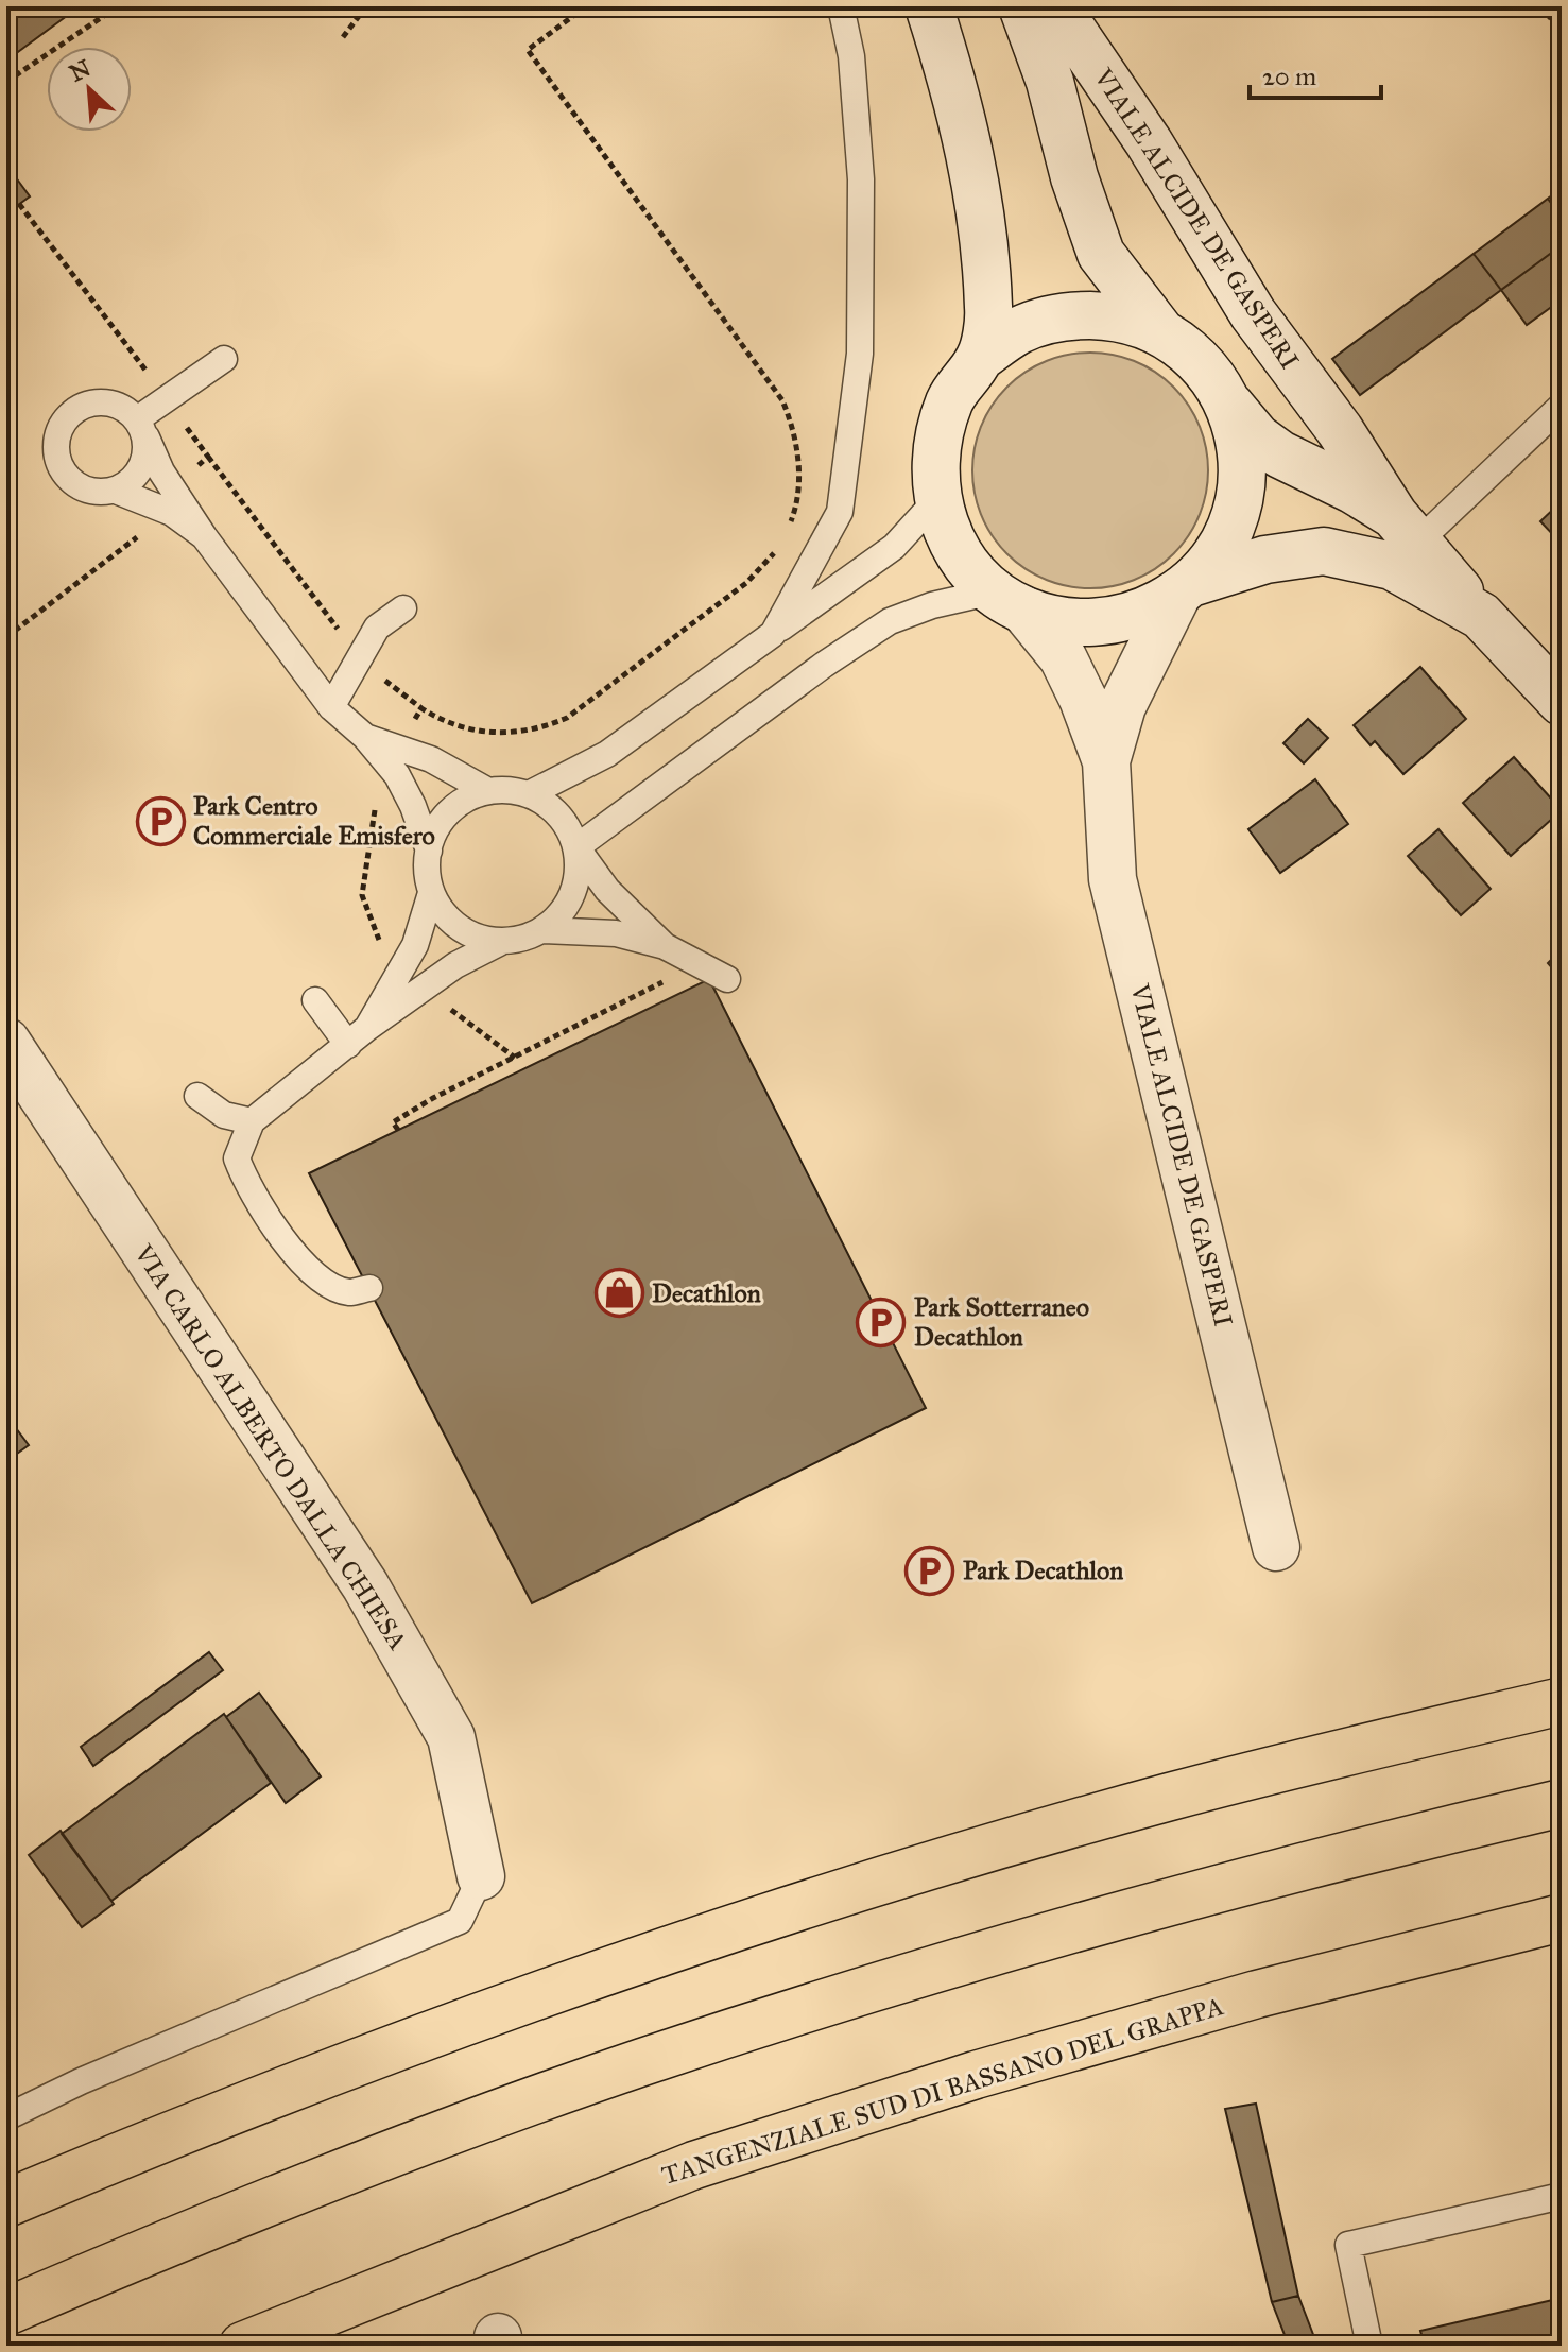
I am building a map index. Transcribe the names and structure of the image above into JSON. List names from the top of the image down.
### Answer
{
  "streets": {
    "main road": ["VIALE ALCIDE DE GASPERI", "VIA CARLO ALBERTO DALLA CHIESA", "TANGENZIALE SUD DI BASSANO DEL GRAPPA"]
  },
  "places": {
    "parking": ["Park Centro Commerciale Emisfero", "Park Sotterraneo Decathlon", "Park Decathlon"],
    "shop": ["Decathlon"]
  },
  "scale_bar": "20 m",
  "north": "top left"
}
